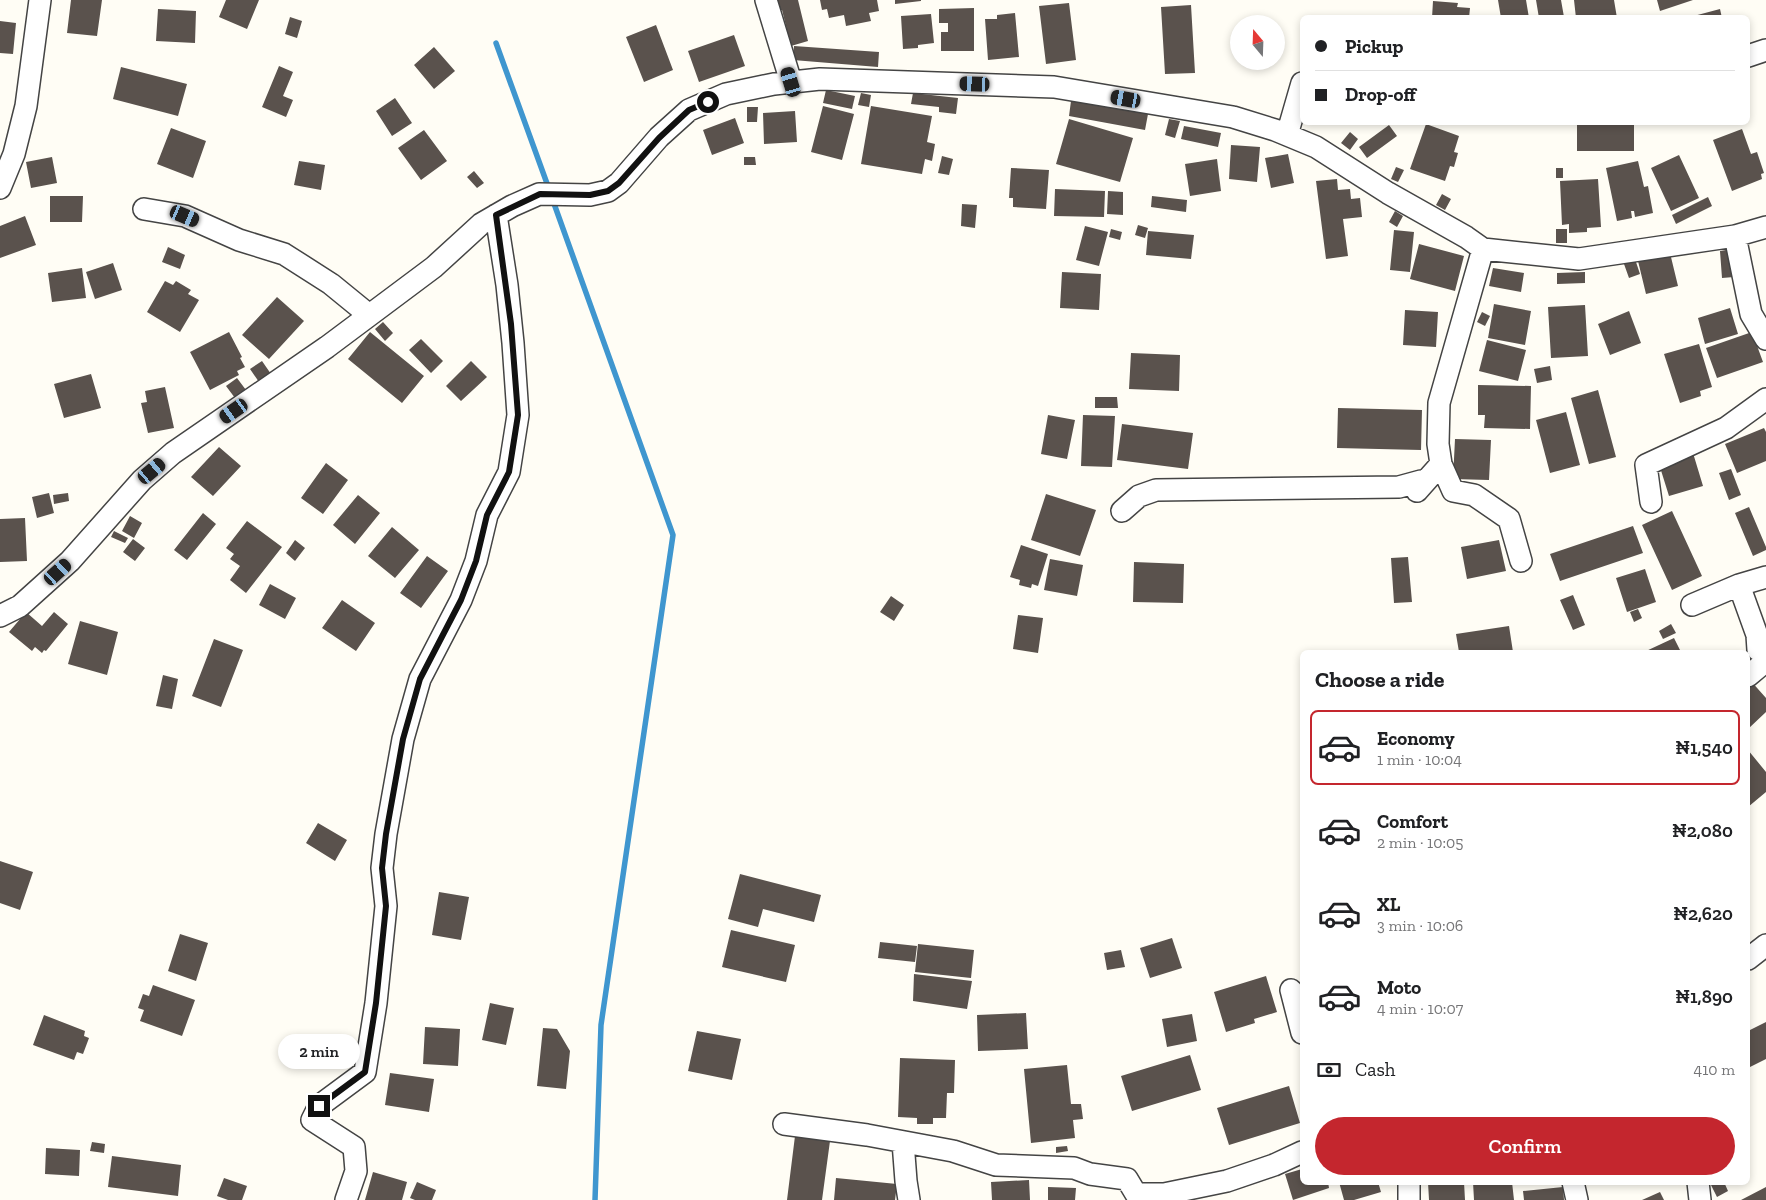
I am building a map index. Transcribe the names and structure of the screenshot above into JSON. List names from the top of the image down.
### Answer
{
  "north": "top",
  "page": {
    "banner": ["Pickup", "Drop-off"],
    "heading": "Choose a ride",
    "list": [
      {
        "name": "Economy",
        "note": "1 min · 10:04",
        "value": "₦1,540"
      },
      {
        "name": "Comfort",
        "note": "2 min · 10:05",
        "value": "₦2,080"
      },
      {
        "name": "XL",
        "note": "3 min · 10:06",
        "value": "₦2,620"
      },
      {
        "name": "Moto",
        "note": "4 min · 10:07",
        "value": "₦1,890"
      }
    ],
    "bubble": "2 min",
    "pay": ["Cash", "410 m"],
    "buttons": "Confirm"
  }
}
